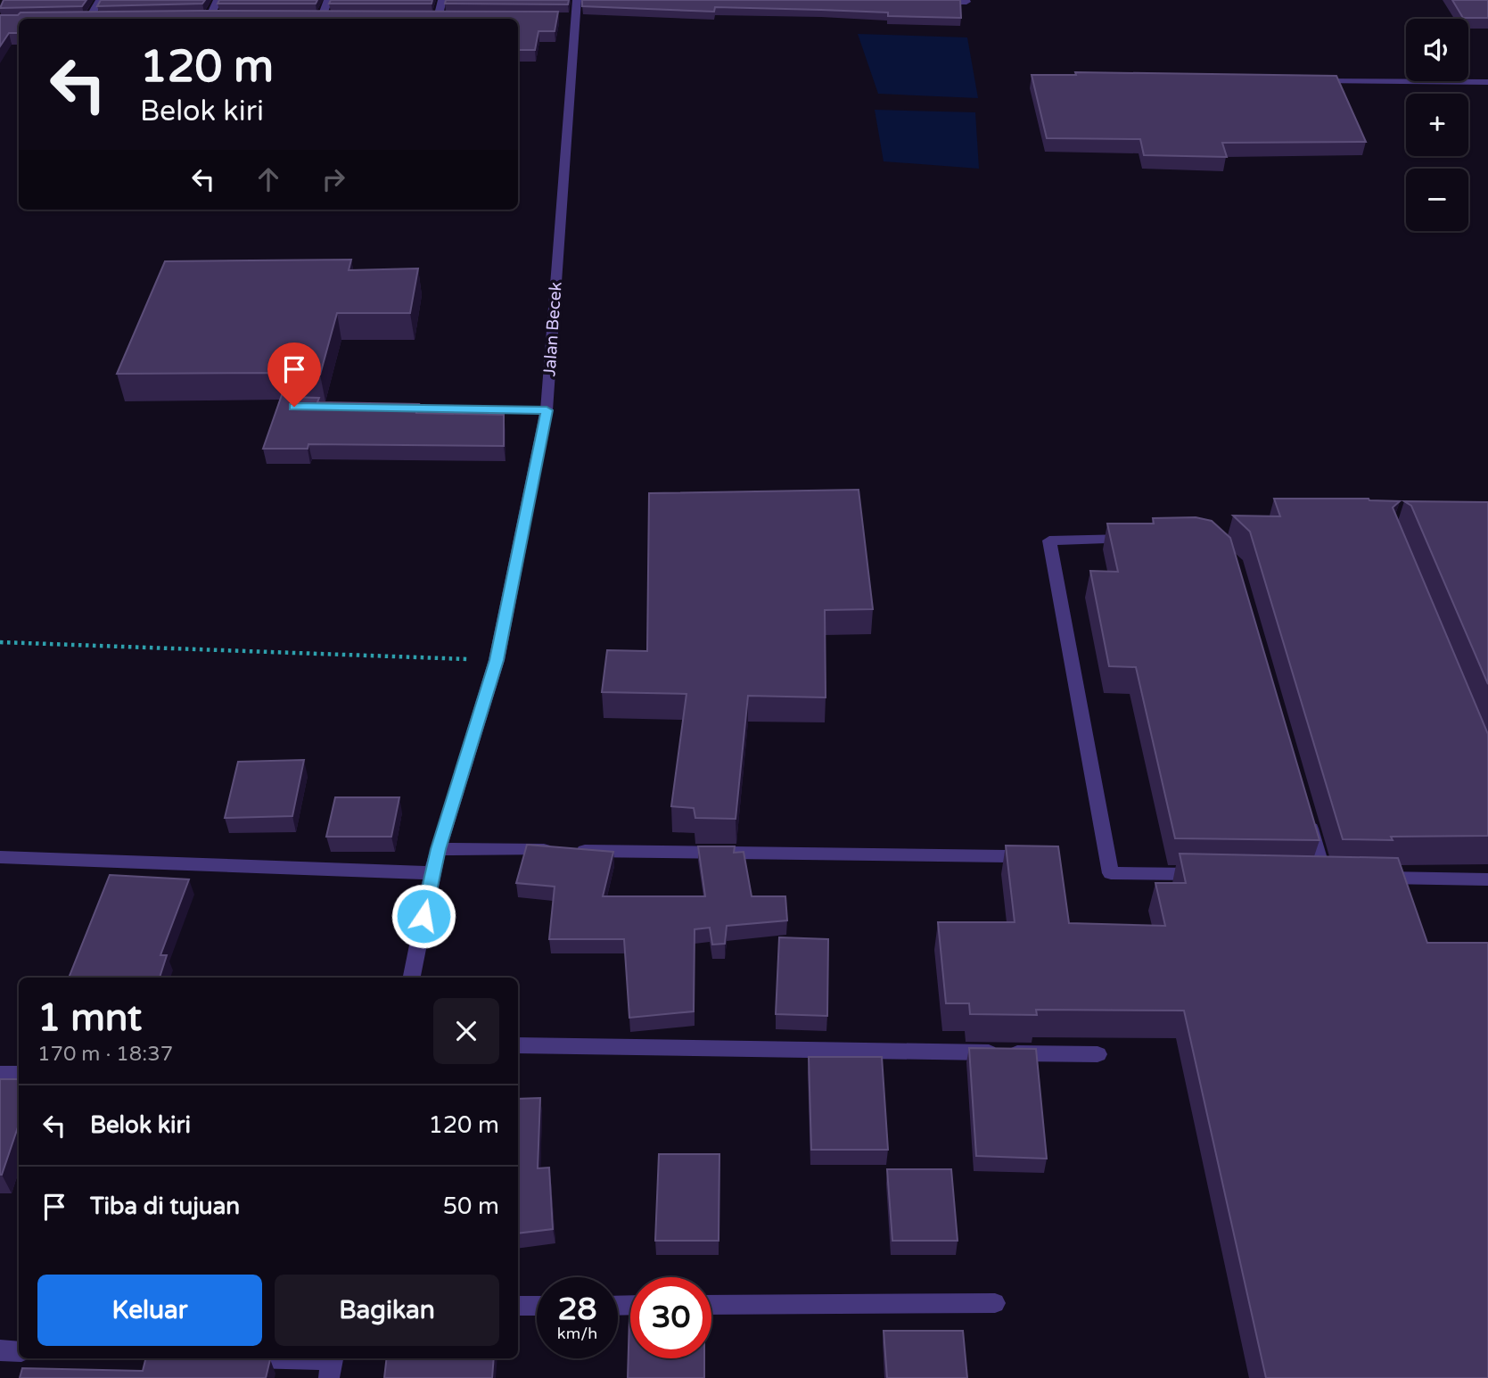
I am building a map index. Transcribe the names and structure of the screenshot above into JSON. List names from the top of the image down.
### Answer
{
  "streets": {
    "street": ["Jalan Becek"]
  },
  "page": {
    "map_buttons": ["+", "−"],
    "turn": ["120 m", "Belok kiri"],
    "heading": ["1 mnt", "170 m · 18:37"],
    "list": [
      {
        "name": "Belok kiri",
        "value": "120 m"
      },
      {
        "name": "Tiba di tujuan",
        "value": "50 m"
      }
    ],
    "buttons": ["Keluar", "Bagikan"],
    "speed": "28 km/h",
    "limit": "30"
  }
}
